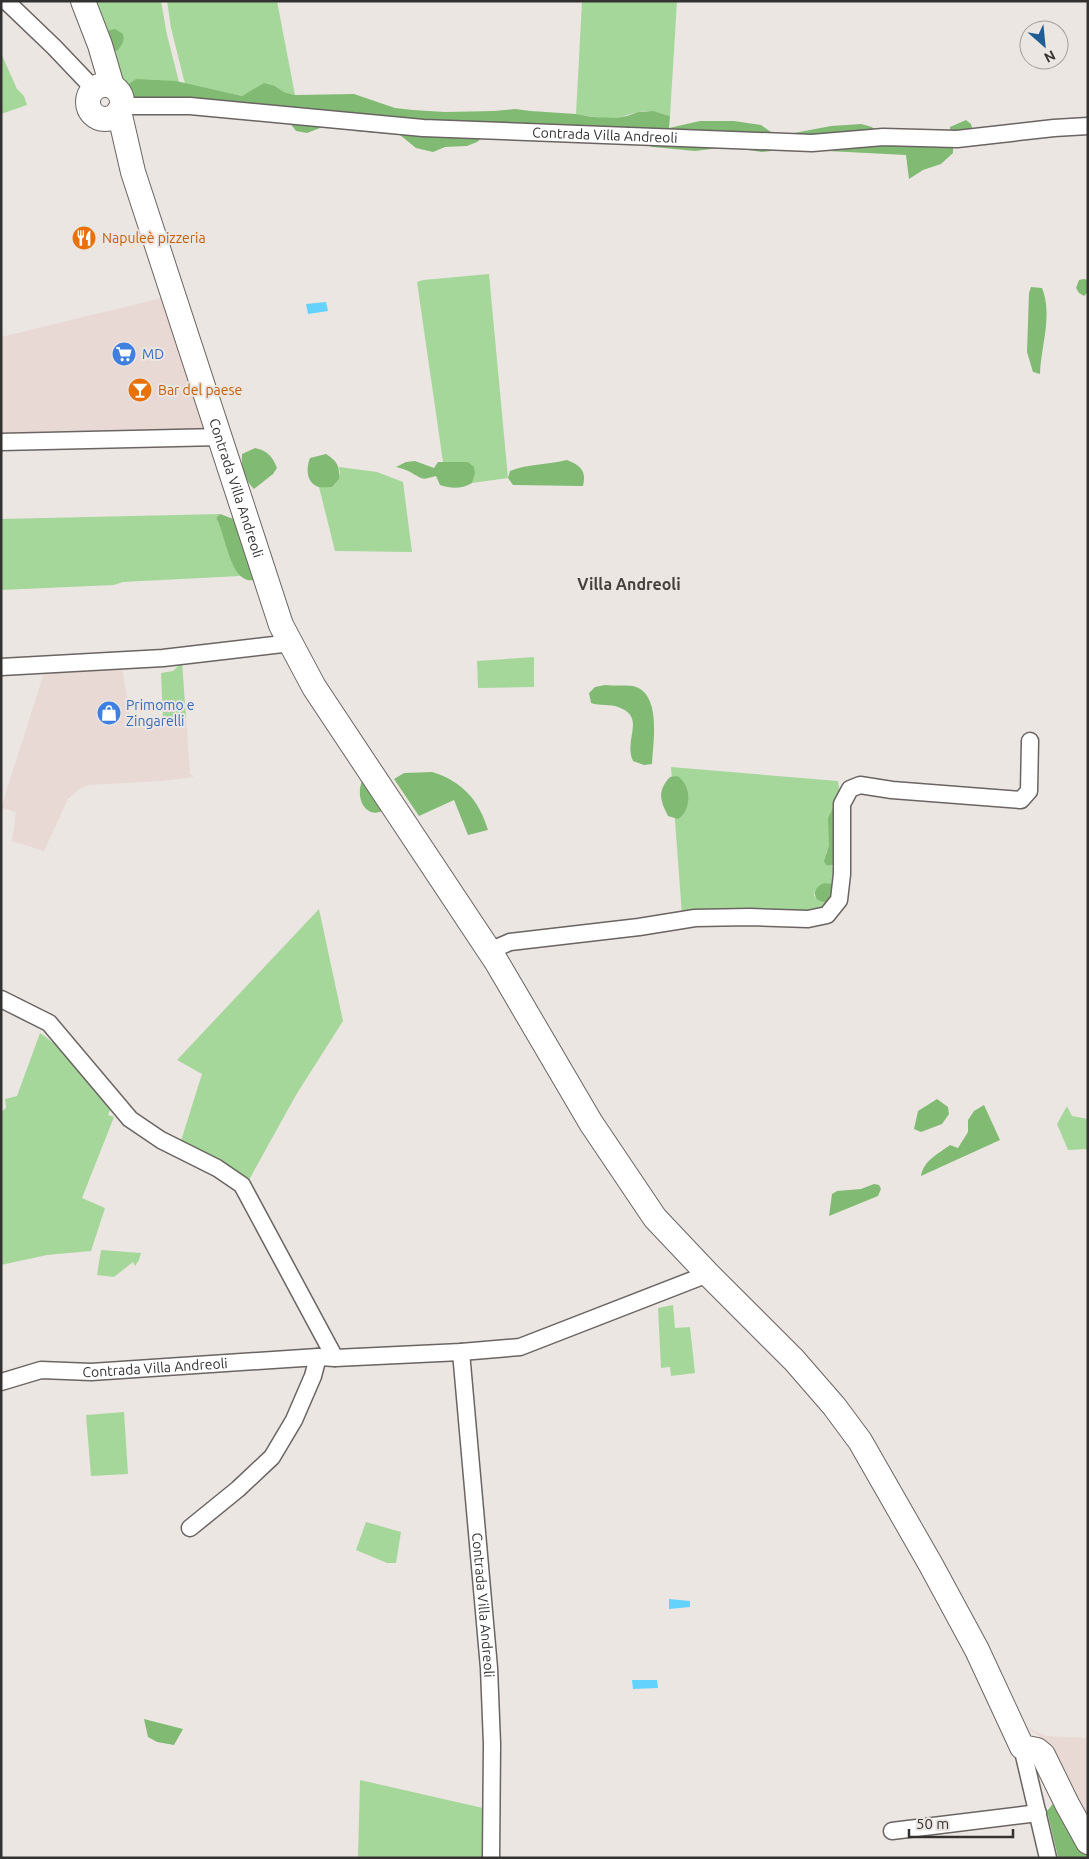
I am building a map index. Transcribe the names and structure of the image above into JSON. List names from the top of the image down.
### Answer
{
  "streets": {
    "main road": ["Contrada Villa Andreoli"]
  },
  "districts": ["Villa Andreoli"],
  "places": {
    "restaurant": ["Napuleè pizzeria"],
    "supermarket": ["MD"],
    "bar": ["Bar del paese"],
    "shop": ["Primomo e Zingarelli"]
  },
  "scale_bar": "50 m",
  "north": "bottom right"
}
